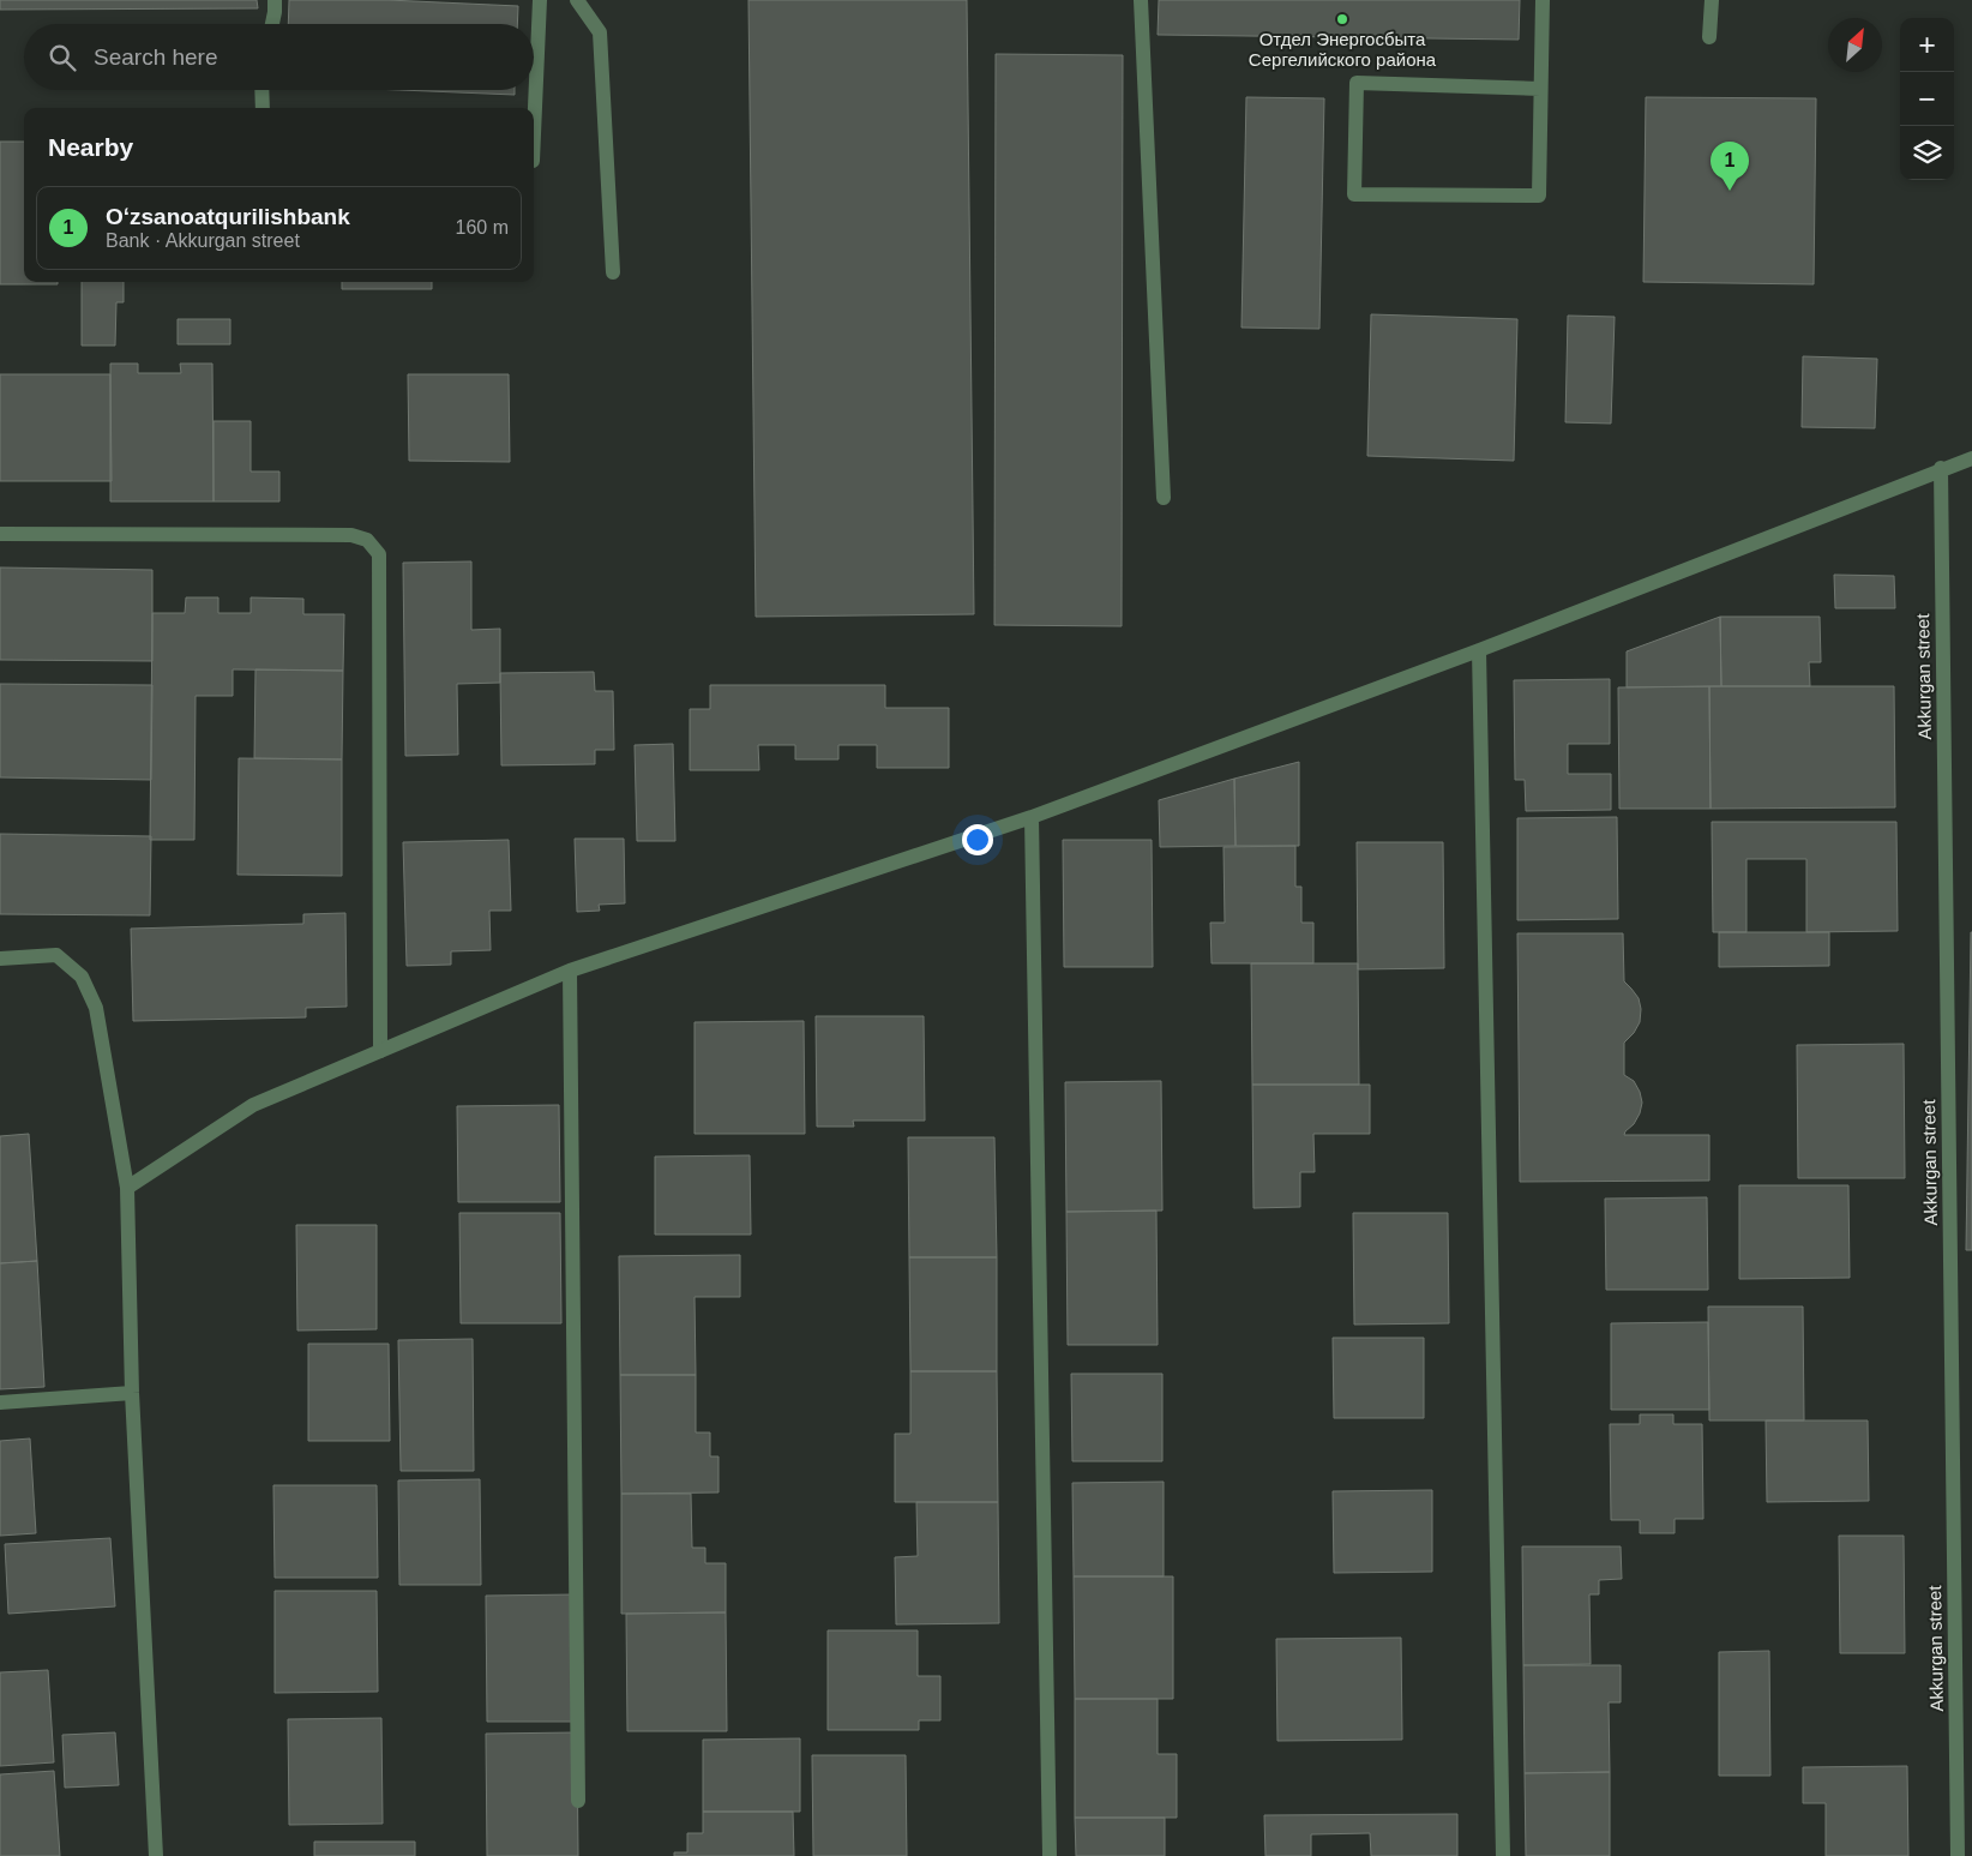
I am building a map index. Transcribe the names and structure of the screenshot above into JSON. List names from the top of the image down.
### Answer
{
  "streets": {
    "street": ["Akkurgan street"]
  },
  "places": ["Отдел Энергосбыта Сергелийского района"],
  "north": "top right",
  "page": {
    "map_buttons": ["+", "−"],
    "search": "Search here",
    "heading": "Nearby",
    "pins": "1",
    "list": [
      {
        "mark": "1",
        "name": "Oʻzsanoatqurilishbank",
        "note": "Bank · Akkurgan street",
        "value": "160 m"
      }
    ]
  }
}
